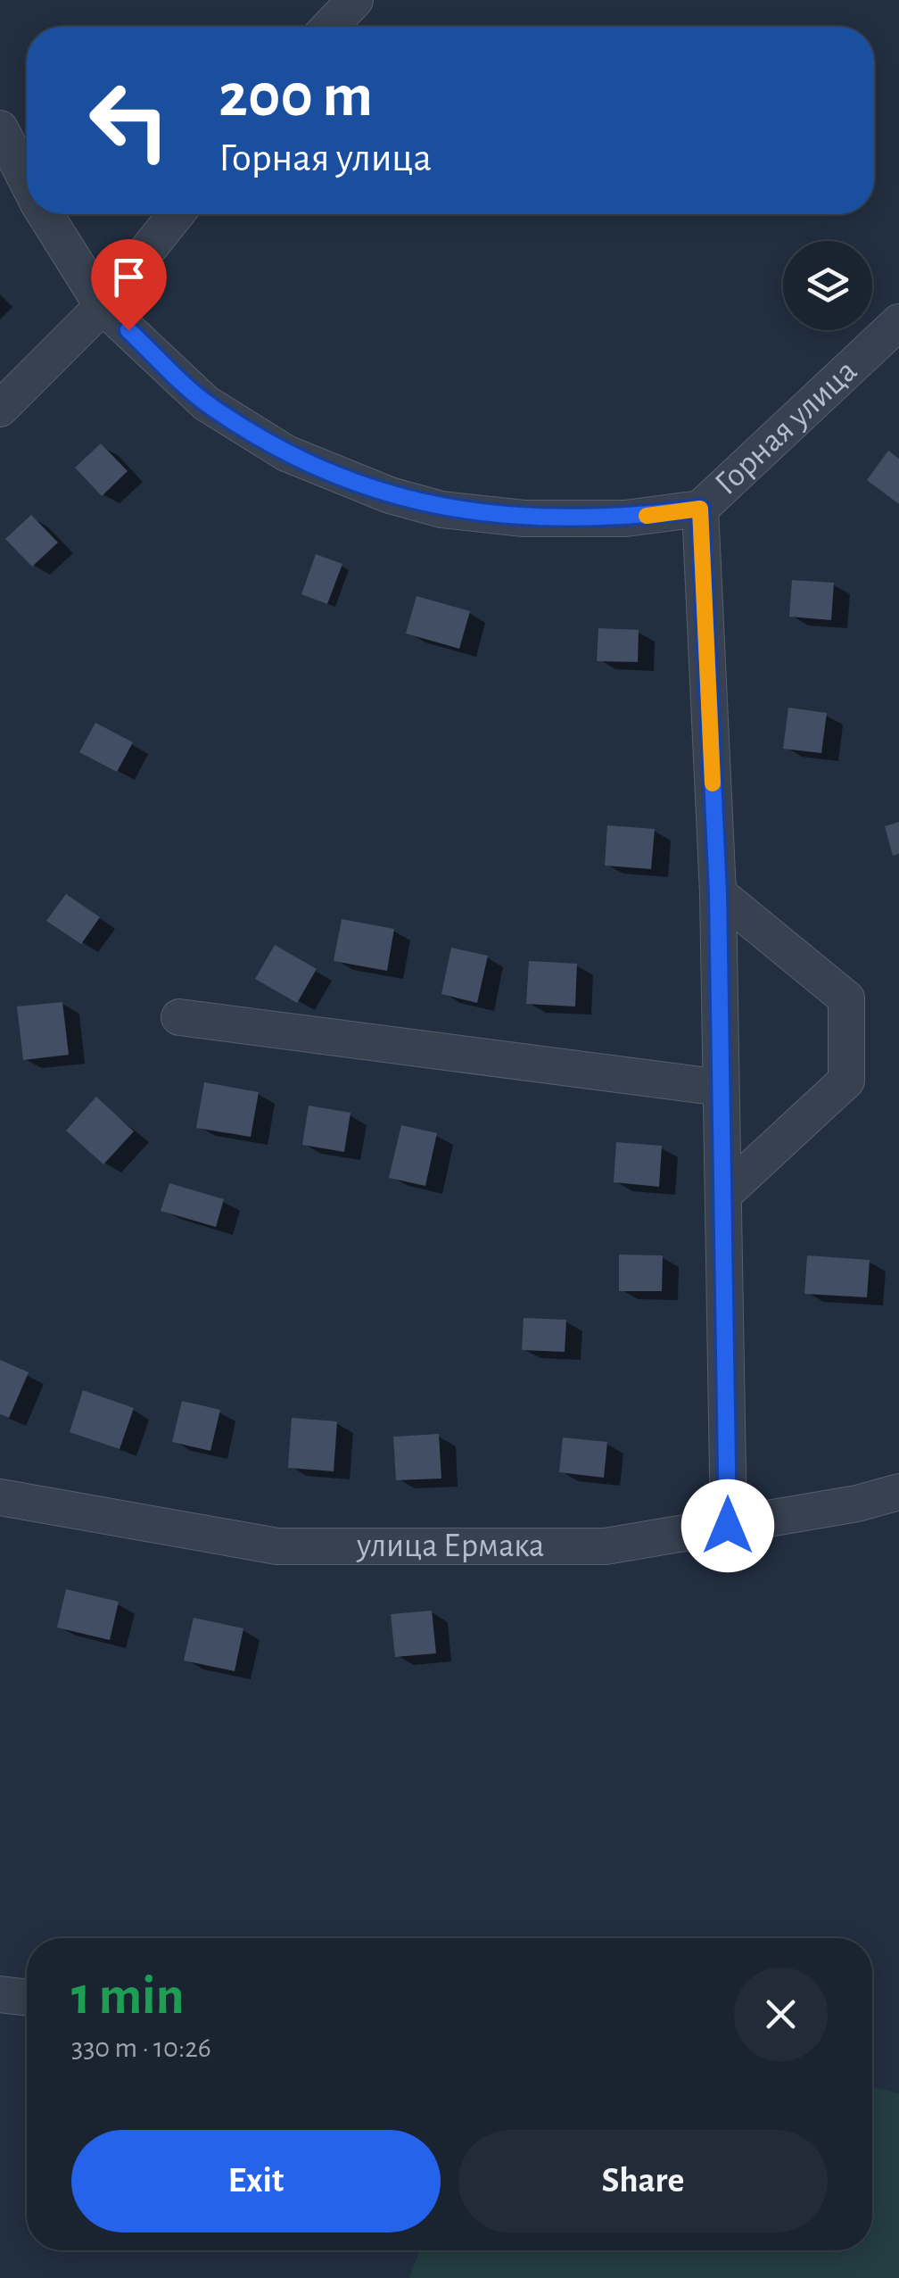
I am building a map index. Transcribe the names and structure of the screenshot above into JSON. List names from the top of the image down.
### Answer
{
  "streets": {
    "street": ["Горная улица", "улица Ермака"]
  },
  "page": {
    "turn": ["200 m", "Горная улица"],
    "heading": ["1 min", "330 m · 10:26"],
    "buttons": ["Exit", "Share"]
  }
}
